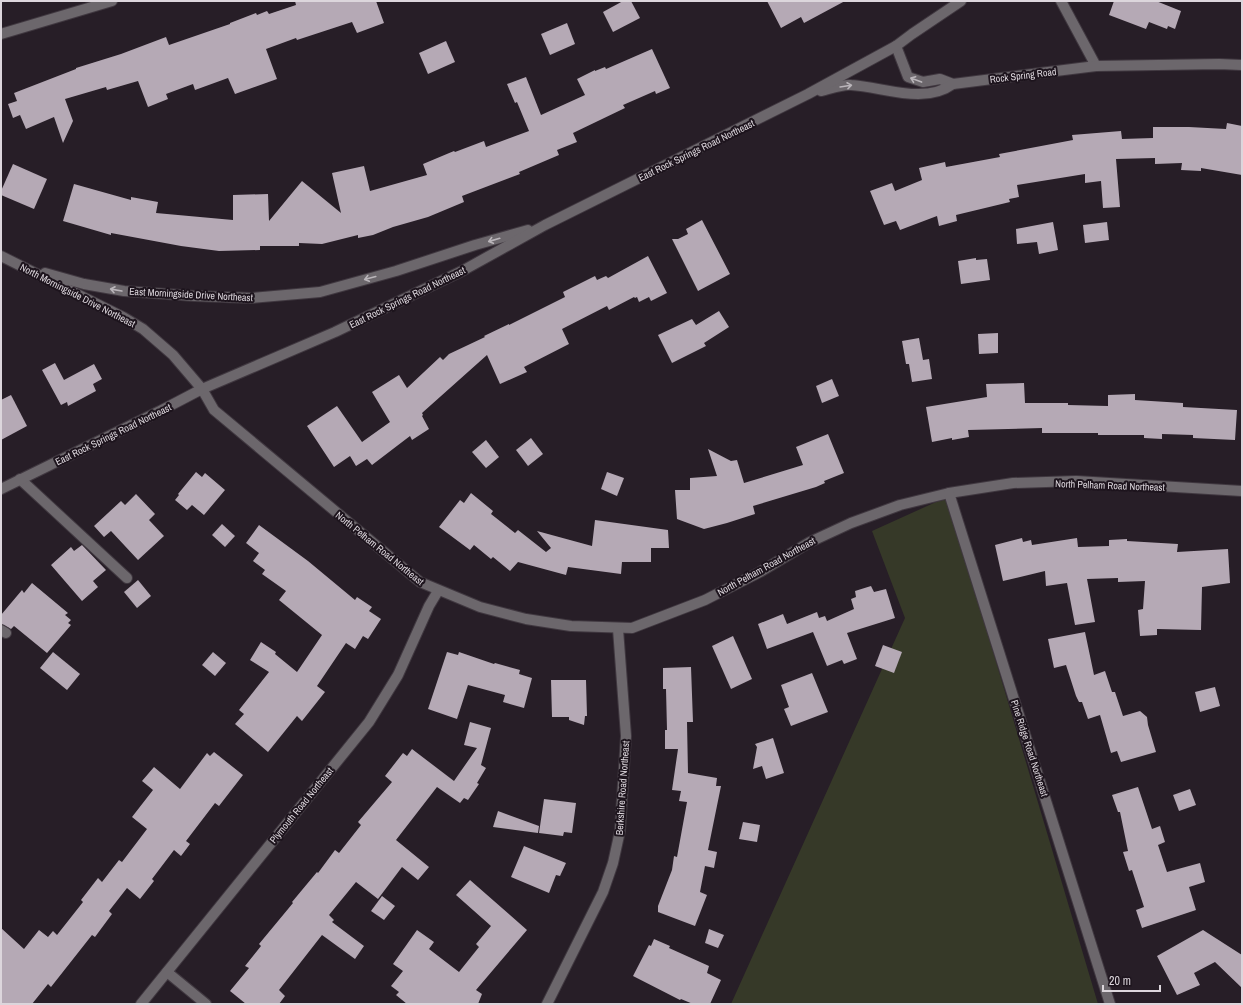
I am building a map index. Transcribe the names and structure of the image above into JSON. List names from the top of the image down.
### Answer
{
  "streets": {
    "street": [
      "Rock Spring Road",
      "East Rock Springs Road Northeast",
      "East Morningside Drive Northeast",
      "North Morningside Drive Northeast",
      "North Pelham Road Northeast",
      "Pine Ridge Road Northeast",
      "Berkshire Road Northeast",
      "Plymouth Road Northeast"
    ]
  },
  "crossings": [
    ["Rock Spring Road", "East Rock Springs Road Northeast"],
    ["East Rock Springs Road Northeast", "East Morningside Drive Northeast"],
    ["East Rock Springs Road Northeast", "North Morningside Drive Northeast"],
    ["East Rock Springs Road Northeast", "North Pelham Road Northeast"],
    ["East Morningside Drive Northeast", "North Morningside Drive Northeast"],
    ["North Morningside Drive Northeast", "North Pelham Road Northeast"],
    ["North Pelham Road Northeast", "Pine Ridge Road Northeast"],
    ["North Pelham Road Northeast", "Berkshire Road Northeast"],
    ["North Pelham Road Northeast", "Plymouth Road Northeast"]
  ],
  "one_way": ["East Morningside Drive Northeast"],
  "scale_bar": "20 m"
}
